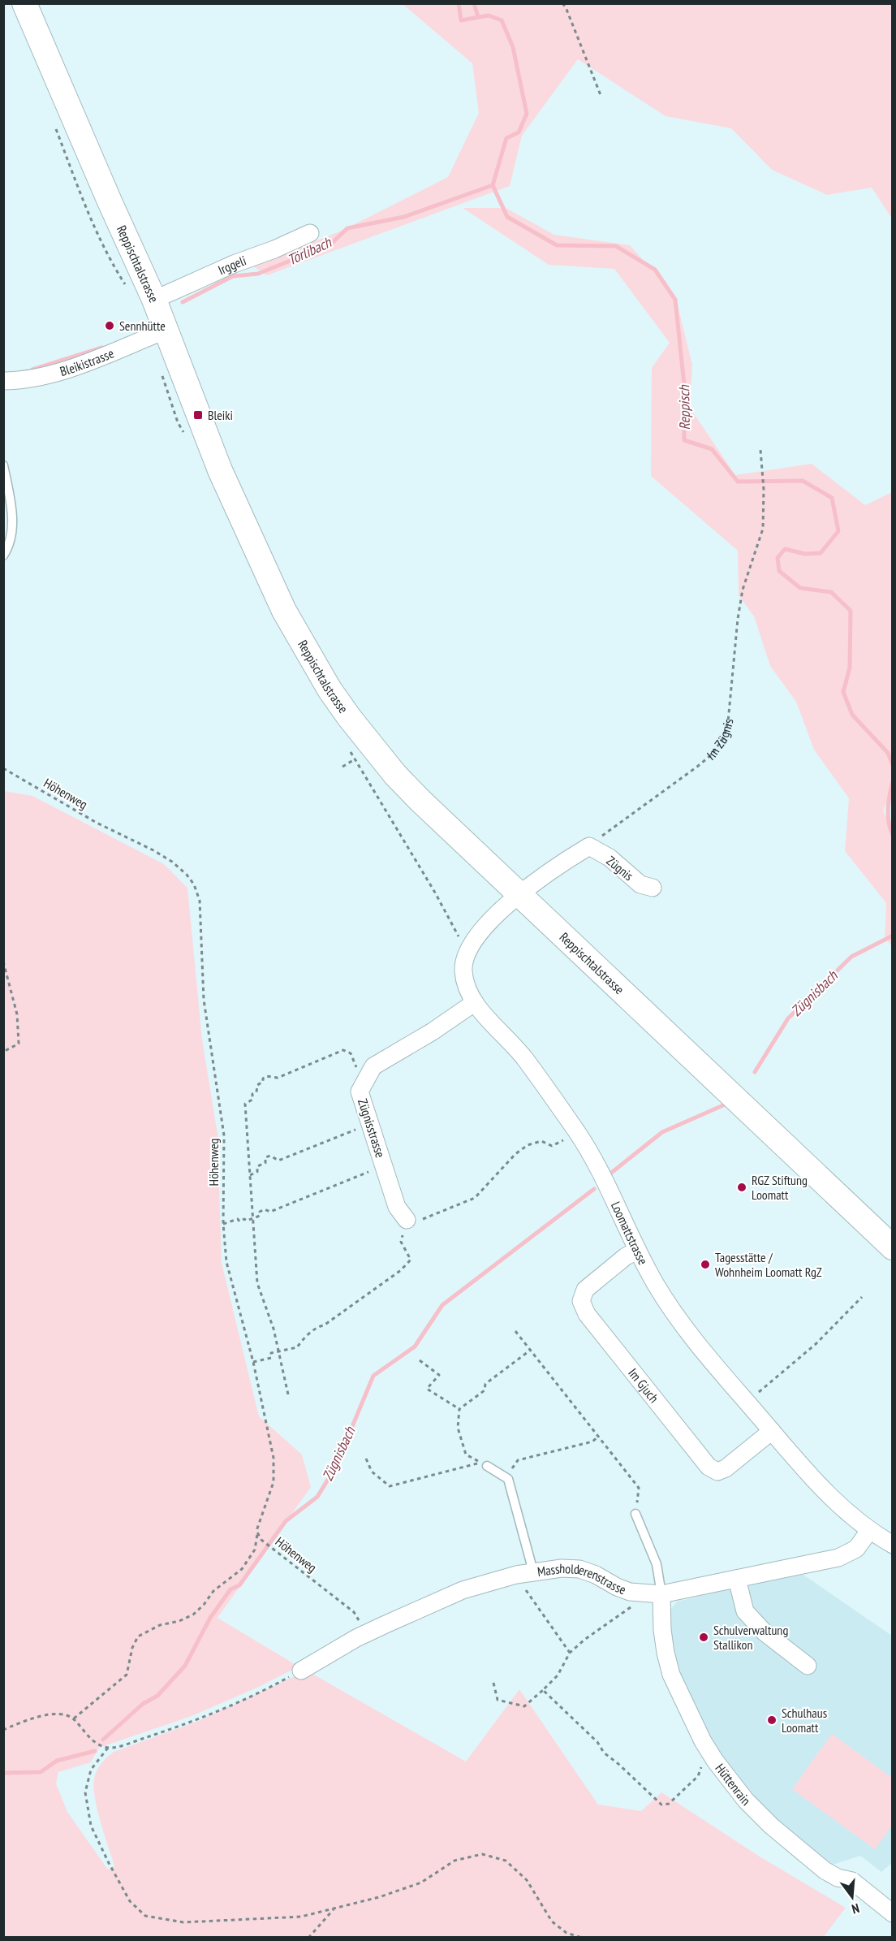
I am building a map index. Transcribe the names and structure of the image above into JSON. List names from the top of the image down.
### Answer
{
  "streets": {
    "main road": ["Reppischtalstrasse"],
    "street": [
      "Irggeli",
      "Bleikistrasse",
      "Zügnis",
      "Zügnisstrasse",
      "Loomattstrasse",
      "Im Gjuch",
      "Massholderenstrasse",
      "Hüttenrain"
    ],
    "path": ["Im Zügnis", "Höhenweg"]
  },
  "crossings": [
    ["Reppischtalstrasse", "Irggeli"],
    ["Reppischtalstrasse", "Bleikistrasse"],
    ["Reppischtalstrasse", "Loomattstrasse"],
    ["Im Zügnis", "Zügnis"],
    ["Zügnisstrasse", "Loomattstrasse"],
    ["Loomattstrasse", "Im Gjuch"],
    ["Loomattstrasse", "Massholderenstrasse"],
    ["Massholderenstrasse", "Hüttenrain"]
  ],
  "water": ["Törlibach", "Reppisch", "Zügnisbach"],
  "places": {
    "other": [
      "Sennhütte",
      "RGZ Stiftung Loomatt",
      "Tagesstätte / Wohnheim Loomatt RgZ",
      "Schulverwaltung Stallikon",
      "Schulhaus Loomatt"
    ],
    "transit": ["Bleiki"]
  },
  "north": "bottom"
}
